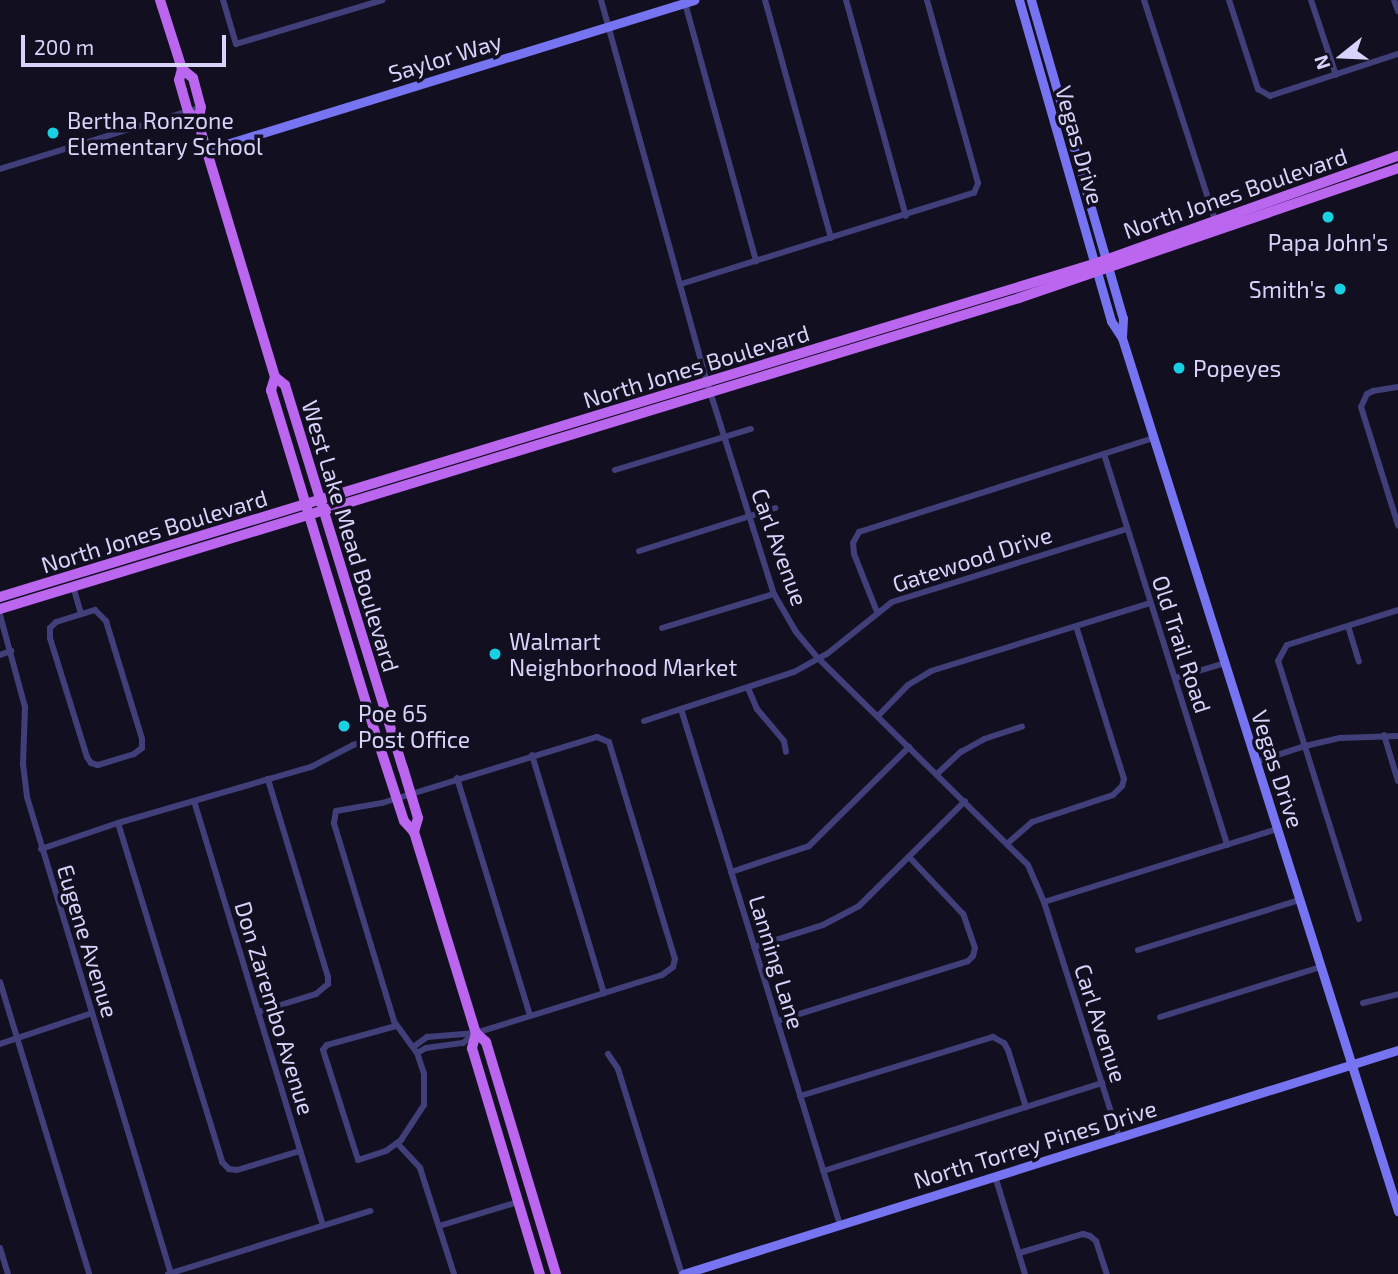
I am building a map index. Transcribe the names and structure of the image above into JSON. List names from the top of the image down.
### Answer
{
  "streets": {
    "main road": [
      "Saylor Way",
      "Vegas Drive",
      "North Jones Boulevard",
      "West Lake Mead Boulevard",
      "North Torrey Pines Drive"
    ],
    "street": [
      "Carl Avenue",
      "Gatewood Drive",
      "Old Trail Road",
      "Eugene Avenue",
      "Lanning Lane",
      "Don Zarembo Avenue"
    ]
  },
  "crossings": [
    ["Saylor Way", "West Lake Mead Boulevard"],
    ["Saylor Way", "Carl Avenue"],
    ["Vegas Drive", "North Jones Boulevard"],
    ["Vegas Drive", "North Torrey Pines Drive"],
    ["North Jones Boulevard", "West Lake Mead Boulevard"],
    ["North Jones Boulevard", "Carl Avenue"],
    ["Carl Avenue", "Gatewood Drive"],
    ["Carl Avenue", "North Torrey Pines Drive"],
    ["Gatewood Drive", "Old Trail Road"],
    ["Gatewood Drive", "Lanning Lane"],
    ["Lanning Lane", "North Torrey Pines Drive"]
  ],
  "places": [
    "Bertha Ronzone Elementary School",
    "Papa John's",
    "Smith's",
    "Popeyes",
    "Walmart Neighborhood Market",
    "Poe 65 Post Office"
  ],
  "scale_bar": "200 m",
  "north": "left"
}
